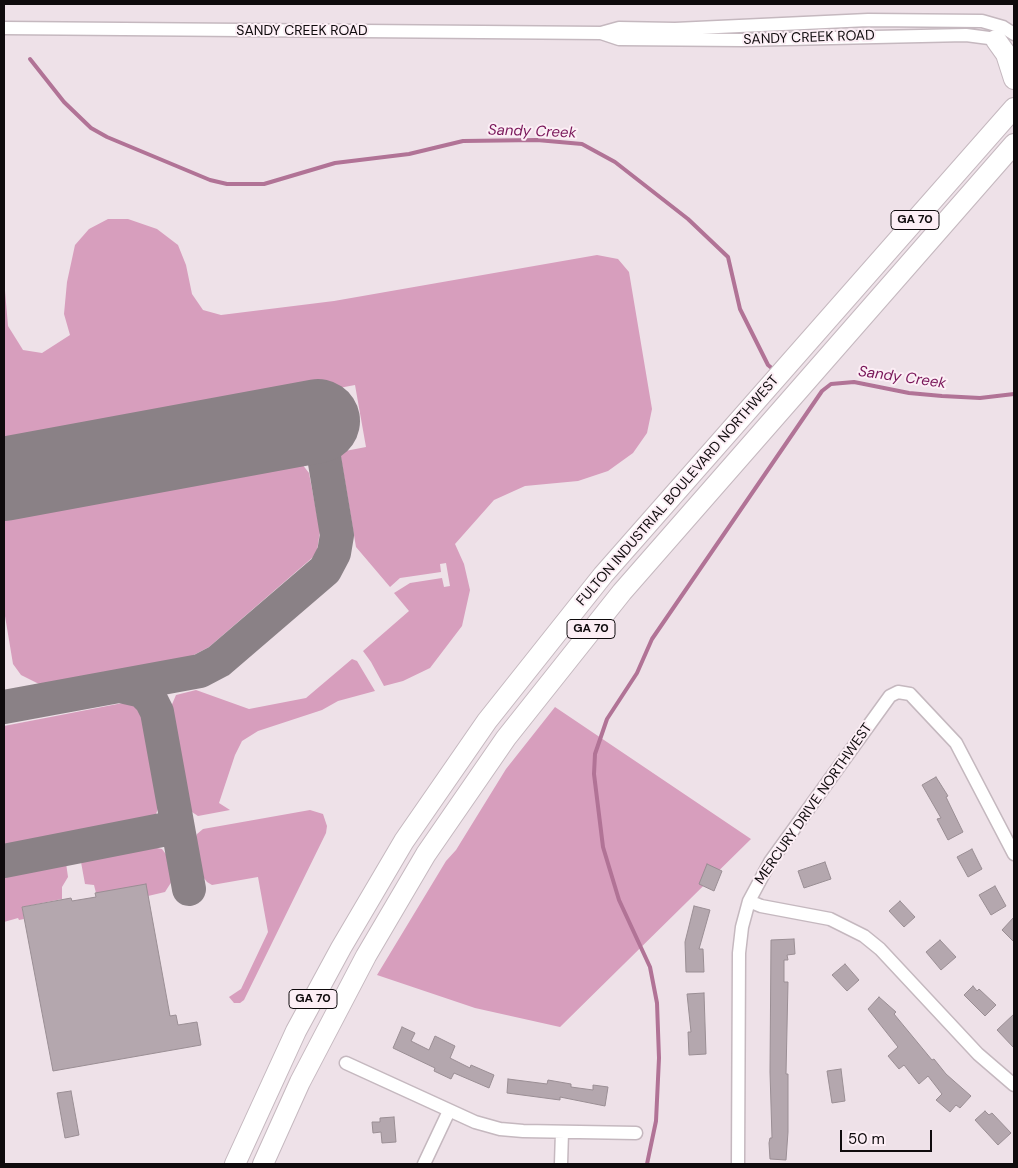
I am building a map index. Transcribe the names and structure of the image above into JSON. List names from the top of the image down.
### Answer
{
  "streets": {
    "main road": ["GA 70", "FULTON INDUSTRIAL BOULEVARD NORTHWEST"],
    "street": ["SANDY CREEK ROAD", "MERCURY DRIVE NORTHWEST"]
  },
  "water": ["Sandy Creek"],
  "scale_bar": "50 m"
}
